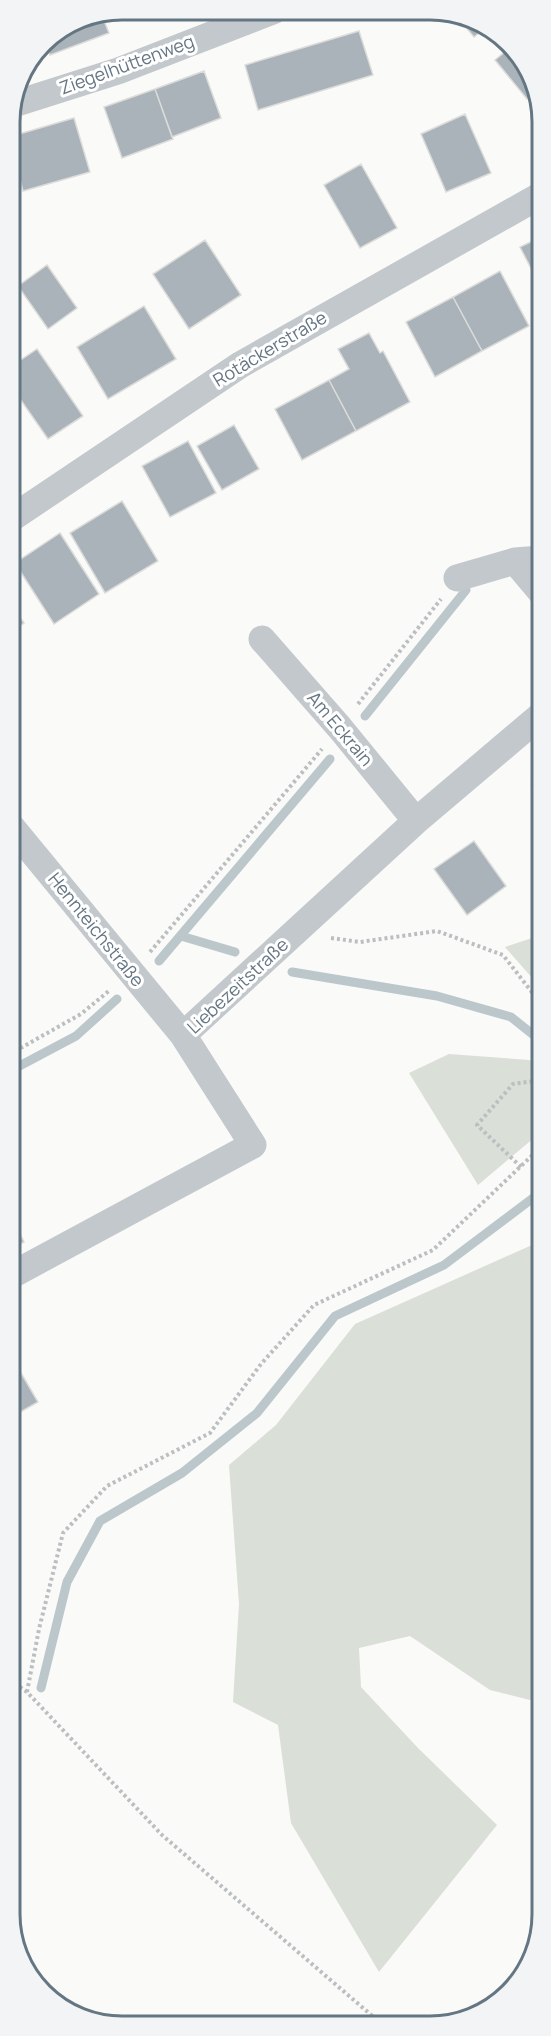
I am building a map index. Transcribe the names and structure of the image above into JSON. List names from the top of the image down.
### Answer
{
  "streets": {
    "street": [
      "Ziegelhüttenweg",
      "Rotäckerstraße",
      "Am Eckrain",
      "Hennteichstraße",
      "Liebezeitstraße"
    ]
  },
  "crossings": [
    ["Am Eckrain", "Liebezeitstraße"],
    ["Hennteichstraße", "Liebezeitstraße"]
  ]
}
